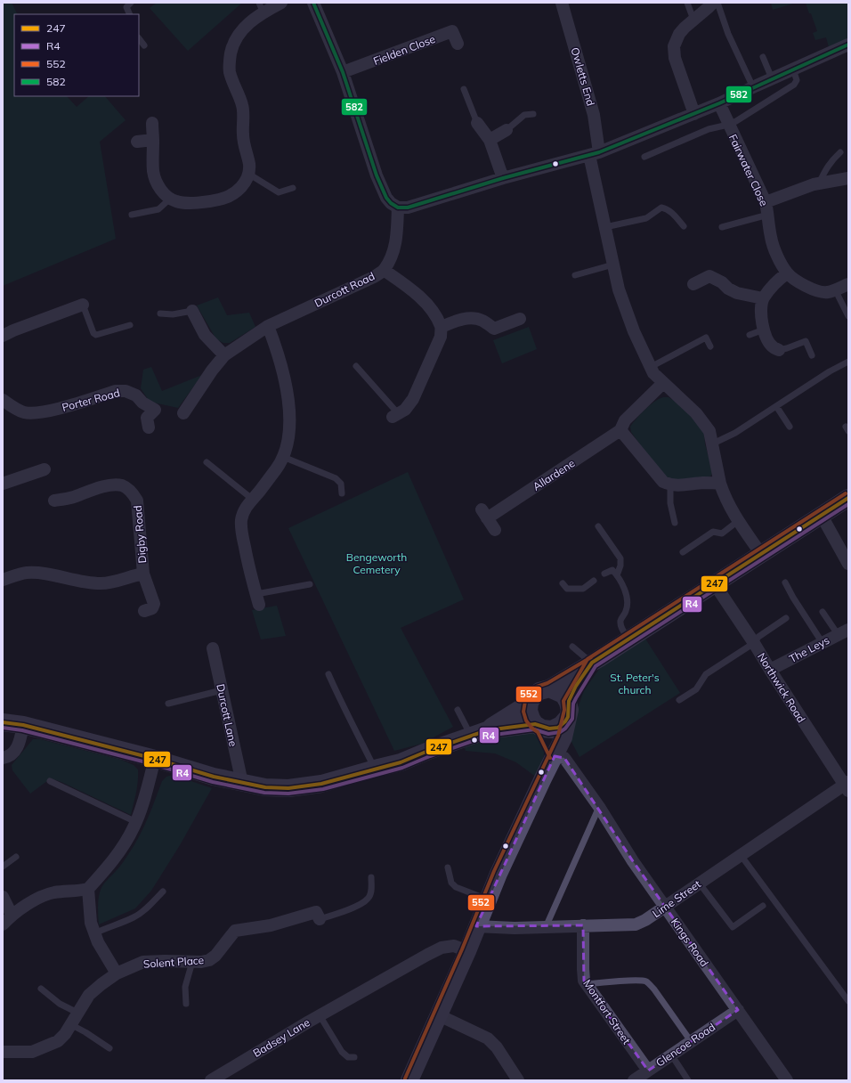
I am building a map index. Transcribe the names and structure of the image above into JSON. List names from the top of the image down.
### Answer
{
  "streets": {
    "street": [
      "Fielden Close",
      "Owletts End",
      "Fairwater Close",
      "Durcott Road",
      "Porter Road",
      "Allardene",
      "Digby Road",
      "The Leys",
      "Northwick Road",
      "Durcott Lane",
      "Lime Street",
      "Kings Road",
      "Solent Place",
      "Montfort Street",
      "Badsey Lane",
      "Glencoe Road"
    ]
  },
  "crossings": [
    ["The Leys", "Northwick Road"],
    ["Northwick Road", "Lime Street"],
    ["Lime Street", "Kings Road"],
    ["Lime Street", "Montfort Street"],
    ["Kings Road", "Glencoe Road"],
    ["Montfort Street", "Glencoe Road"]
  ],
  "parks": ["Bengeworth Cemetery", "St. Peter's church"],
  "lines": [
    "transit line 582",
    "transit line 552",
    "transit line 247",
    "transit line R4"
  ],
  "legend": [
    "247",
    "R4",
    "552",
    "582"
  ]
}
